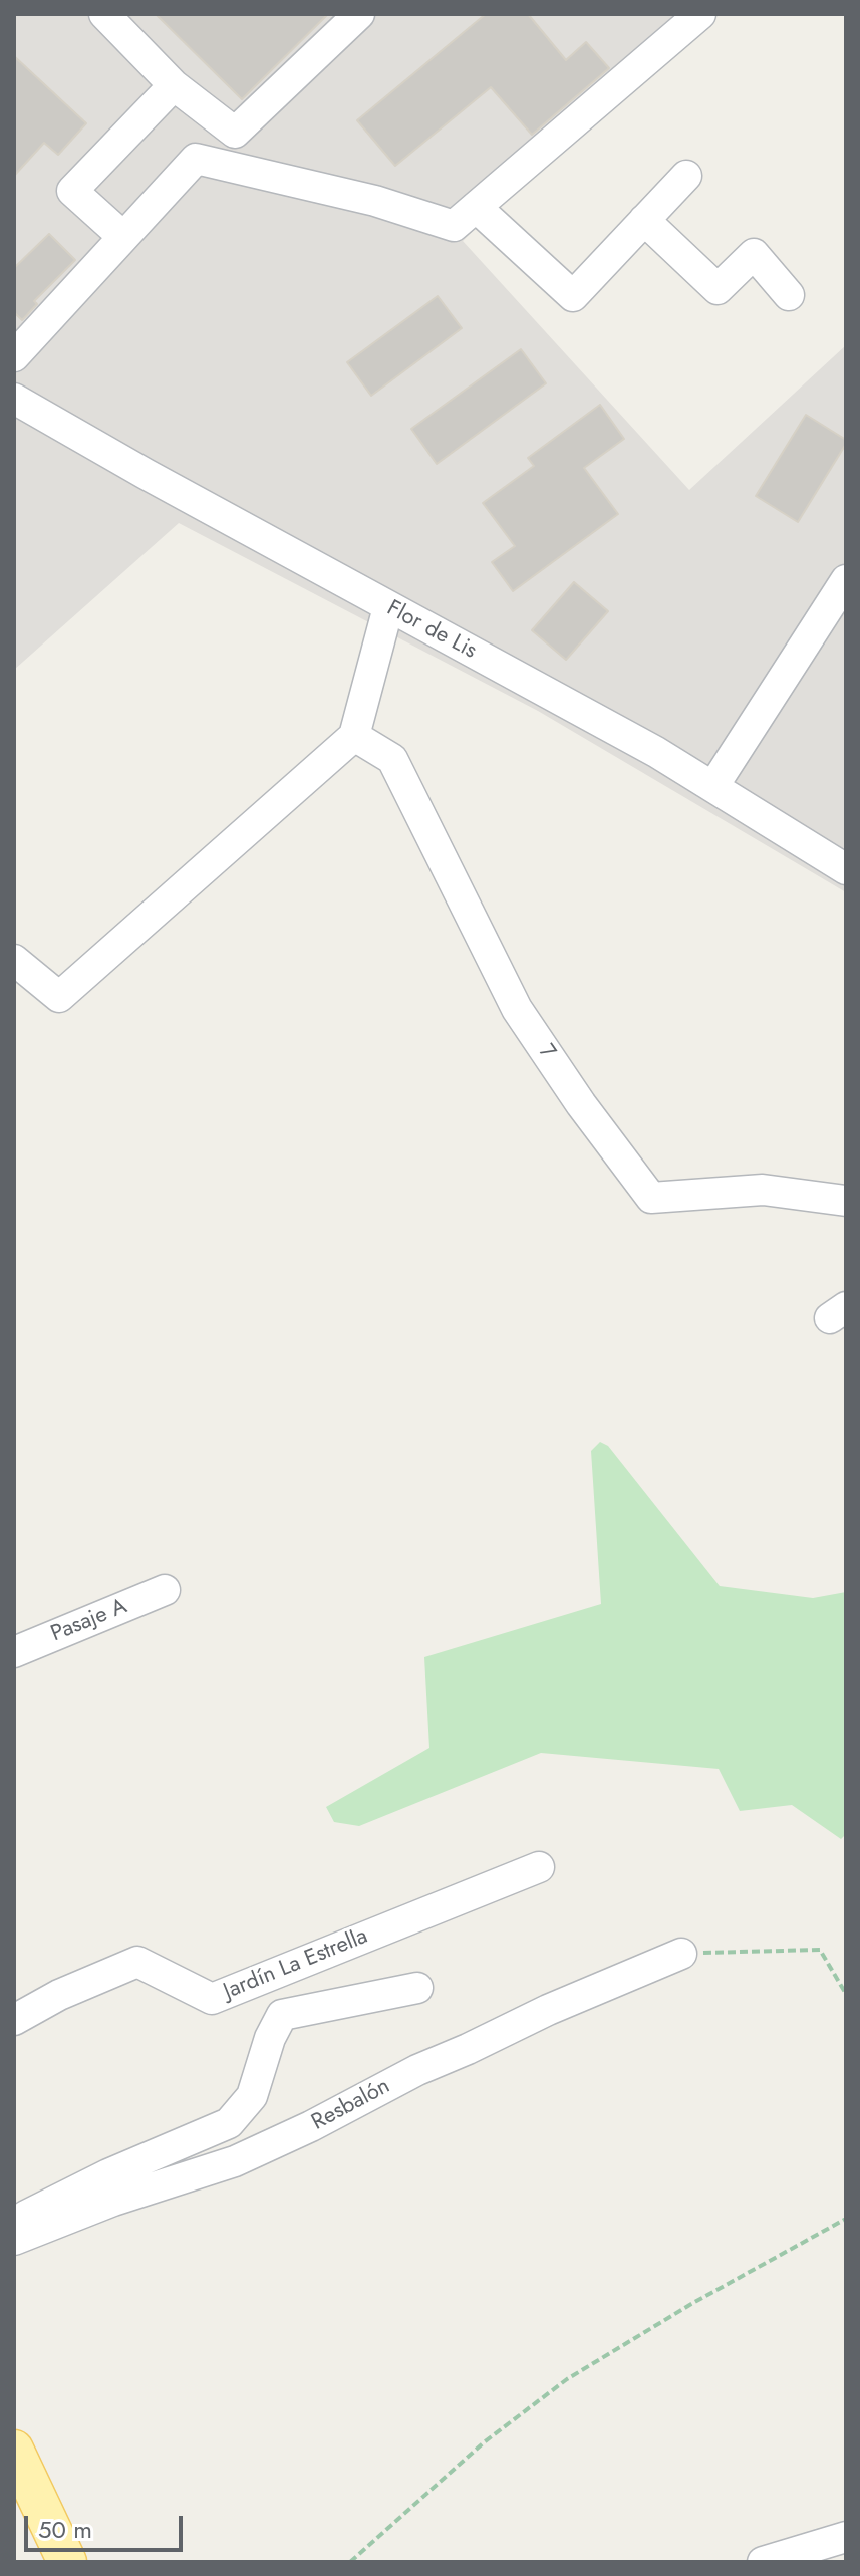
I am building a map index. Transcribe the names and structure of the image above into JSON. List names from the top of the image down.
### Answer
{
  "streets": {
    "street": [
      "Flor de Lis",
      "7",
      "Pasaje A",
      "Jardín La Estrella",
      "Resbalón"
    ]
  },
  "scale_bar": "50 m"
}
